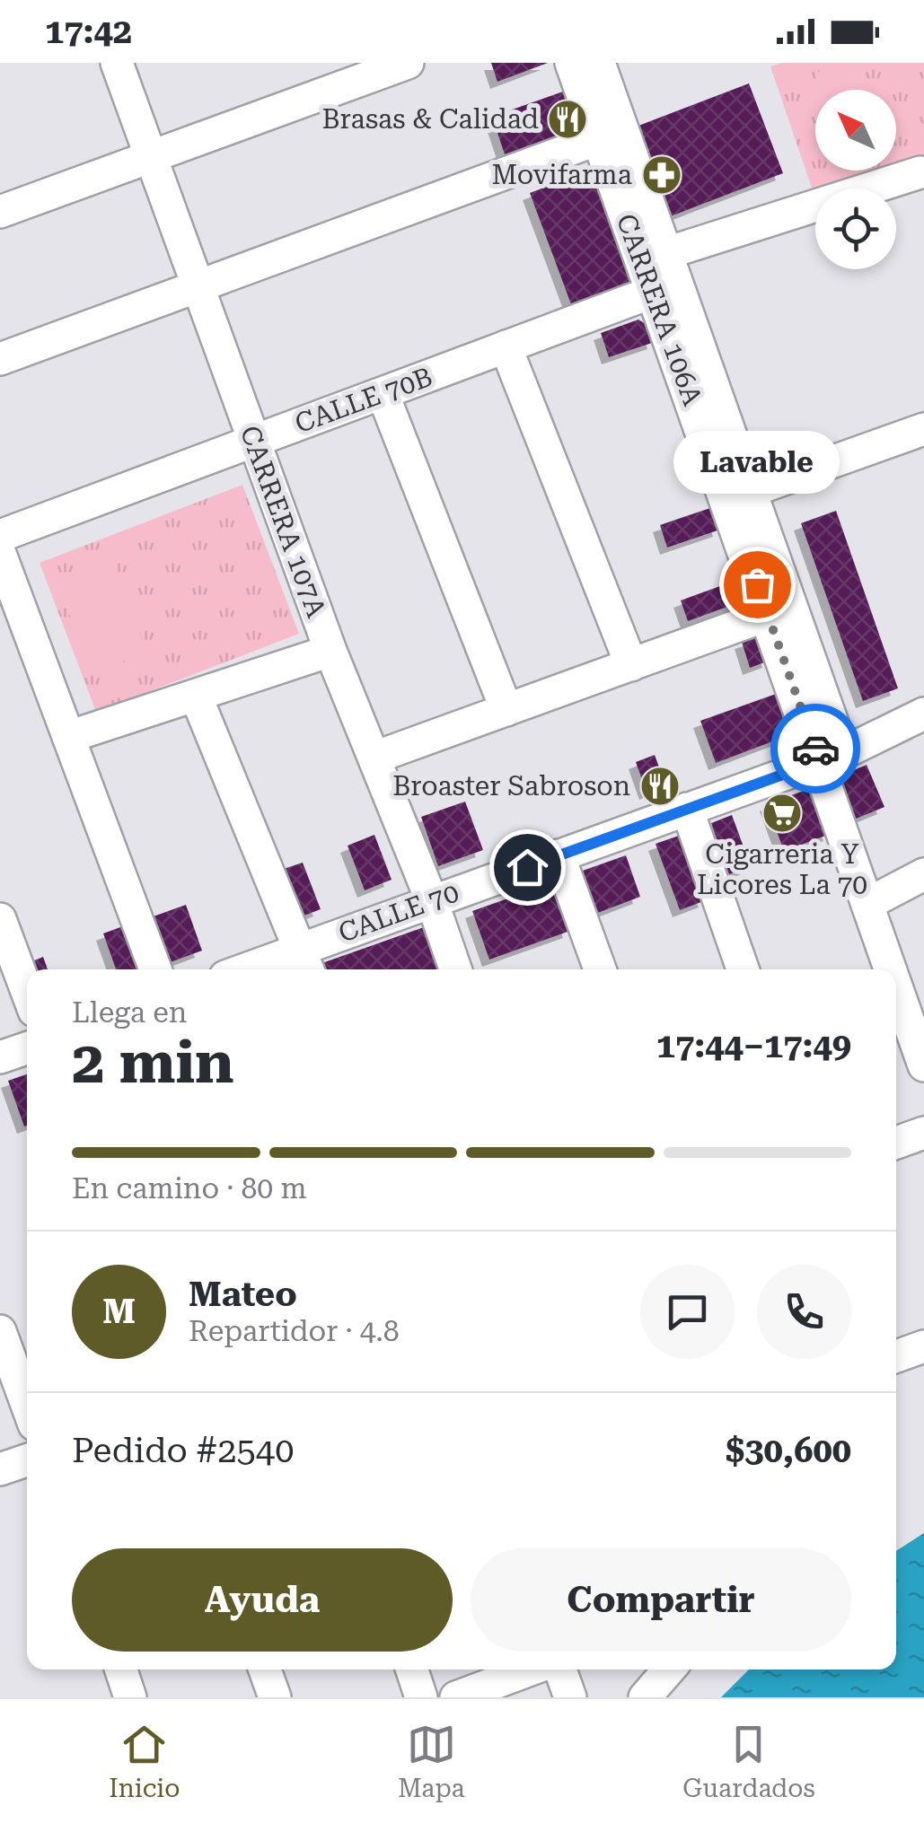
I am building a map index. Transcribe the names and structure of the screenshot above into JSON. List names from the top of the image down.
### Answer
{
  "streets": {
    "street": [
      "CARRERA 106A",
      "CALLE 70B",
      "CARRERA 107A",
      "CALLE 70"
    ]
  },
  "crossings": [
    ["CARRERA 106A", "CALLE 70B"],
    ["CARRERA 106A", "CALLE 70"],
    ["CALLE 70B", "CARRERA 107A"],
    ["CARRERA 107A", "CALLE 70"]
  ],
  "places": {
    "restaurant": ["Brasas & Calidad", "Broaster Sabroson"],
    "pharmacy": ["Movifarma"],
    "other": ["Lavable"],
    "supermarket": ["Cigarreria Y Licores La 70"]
  },
  "north": "top left",
  "page": {
    "status": "17:42",
    "bubble": "Lavable",
    "heading": ["2 min", "Llega en", "17:44–17:49"],
    "panel": [
      "Mateo",
      "Repartidor · 4.8",
      "Pedido #2540",
      "$30,600"
    ],
    "bar": "En camino · 80 m",
    "round": "M",
    "buttons": ["Ayuda", "Compartir"],
    "tabs": ["Inicio", "Mapa", "Guardados"]
  }
}
